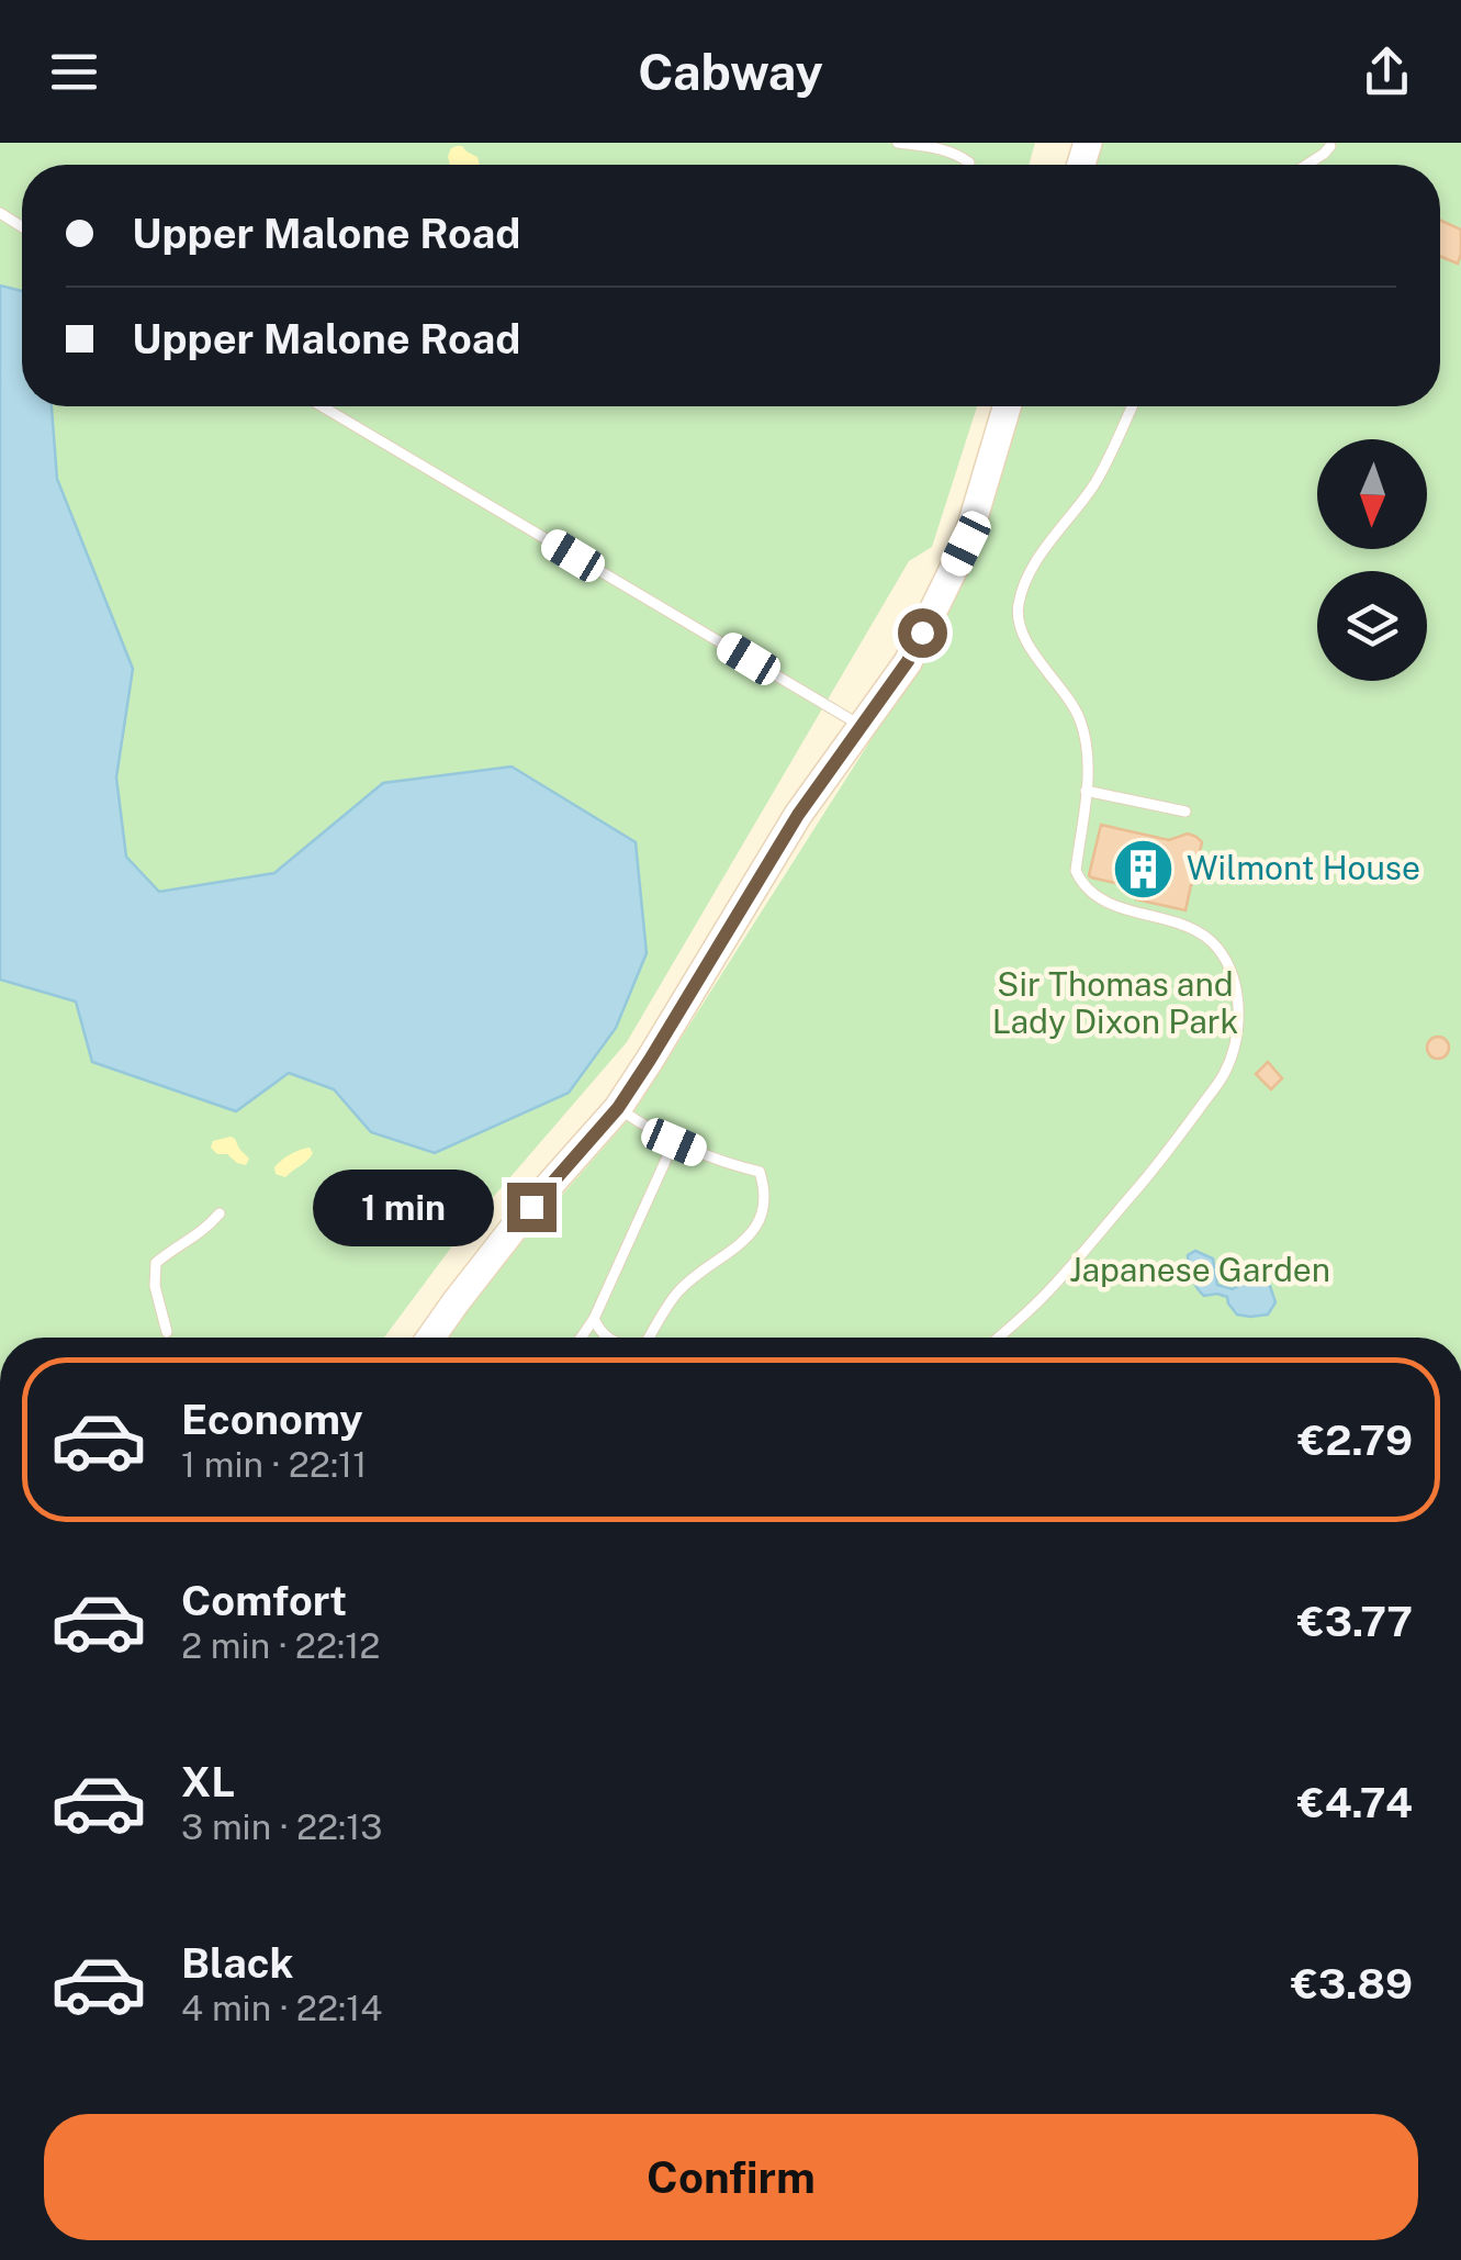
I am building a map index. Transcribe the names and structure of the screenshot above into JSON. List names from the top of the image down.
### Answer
{
  "parks": ["Sir Thomas and Lady Dixon Park", "Japanese Garden"],
  "places": {
    "building": ["Wilmont House"]
  },
  "north": "bottom",
  "page": {
    "header": "Cabway",
    "banner": ["Upper Malone Road", "Upper Malone Road"],
    "bubble": "1 min",
    "list": [
      {
        "name": "Economy",
        "note": "1 min · 22:11",
        "value": "€2.79"
      },
      {
        "name": "Comfort",
        "note": "2 min · 22:12",
        "value": "€3.77"
      },
      {
        "name": "XL",
        "note": "3 min · 22:13",
        "value": "€4.74"
      },
      {
        "name": "Black",
        "note": "4 min · 22:14",
        "value": "€3.89"
      }
    ],
    "buttons": "Confirm"
  }
}
